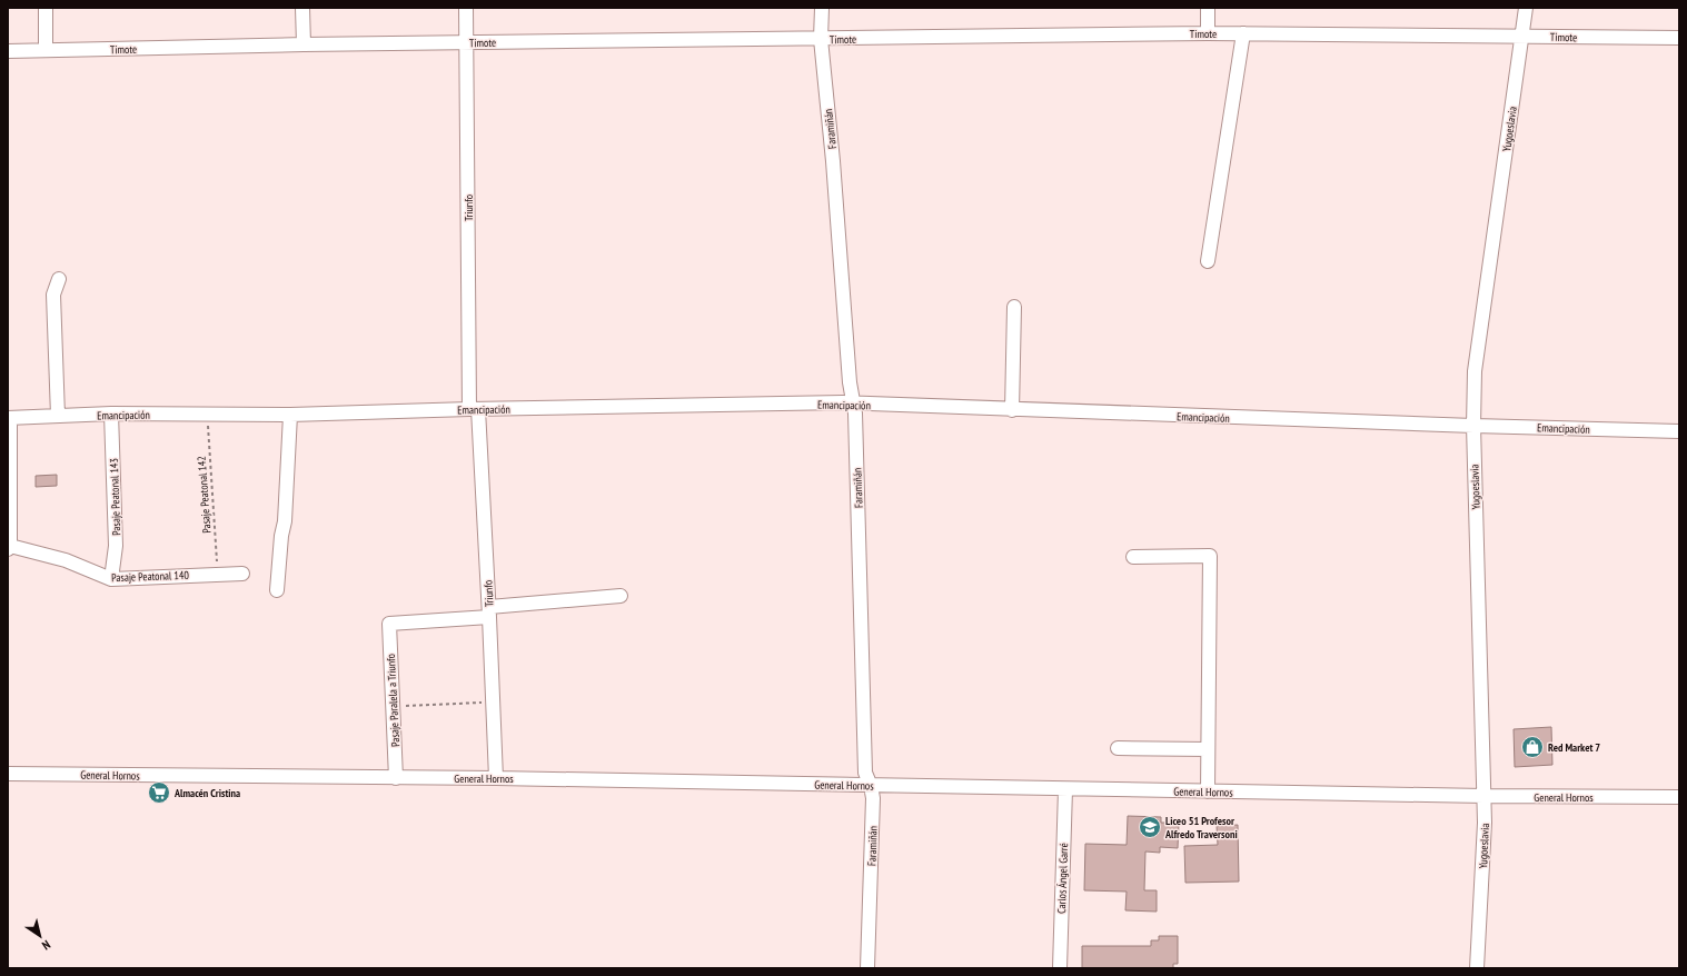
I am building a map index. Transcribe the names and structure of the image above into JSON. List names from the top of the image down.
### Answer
{
  "streets": {
    "street": [
      "Timote",
      "Faramiñán",
      "Yugoeslavia",
      "Triunfo",
      "Emancipación",
      "Pasaje Peatonal 143",
      "Pasaje Peatonal 140",
      "Pasaje Paralela a Triunfo",
      "General Hornos",
      "Carlos Ángel Garré"
    ],
    "path": ["Pasaje Peatonal 142"]
  },
  "crossings": [
    ["Timote", "Faramiñán"],
    ["Timote", "Yugoeslavia"],
    ["Timote", "Triunfo"],
    ["Faramiñán", "Emancipación"],
    ["Faramiñán", "General Hornos"],
    ["Yugoeslavia", "Emancipación"],
    ["Yugoeslavia", "General Hornos"],
    ["Triunfo", "Emancipación"],
    ["Triunfo", "Pasaje Paralela a Triunfo"],
    ["Triunfo", "General Hornos"],
    ["Emancipación", "Pasaje Peatonal 142"],
    ["Emancipación", "Pasaje Peatonal 143"],
    ["Pasaje Peatonal 142", "Pasaje Peatonal 140"],
    ["Pasaje Peatonal 143", "Pasaje Peatonal 140"],
    ["Pasaje Paralela a Triunfo", "General Hornos"],
    ["General Hornos", "Carlos Ángel Garré"]
  ],
  "places": {
    "shop": ["Red Market 7"],
    "supermarket": ["Almacén Cristina"],
    "school or university": ["Liceo 51 Profesor Alfredo Traversoni"]
  },
  "north": "bottom right"
}
